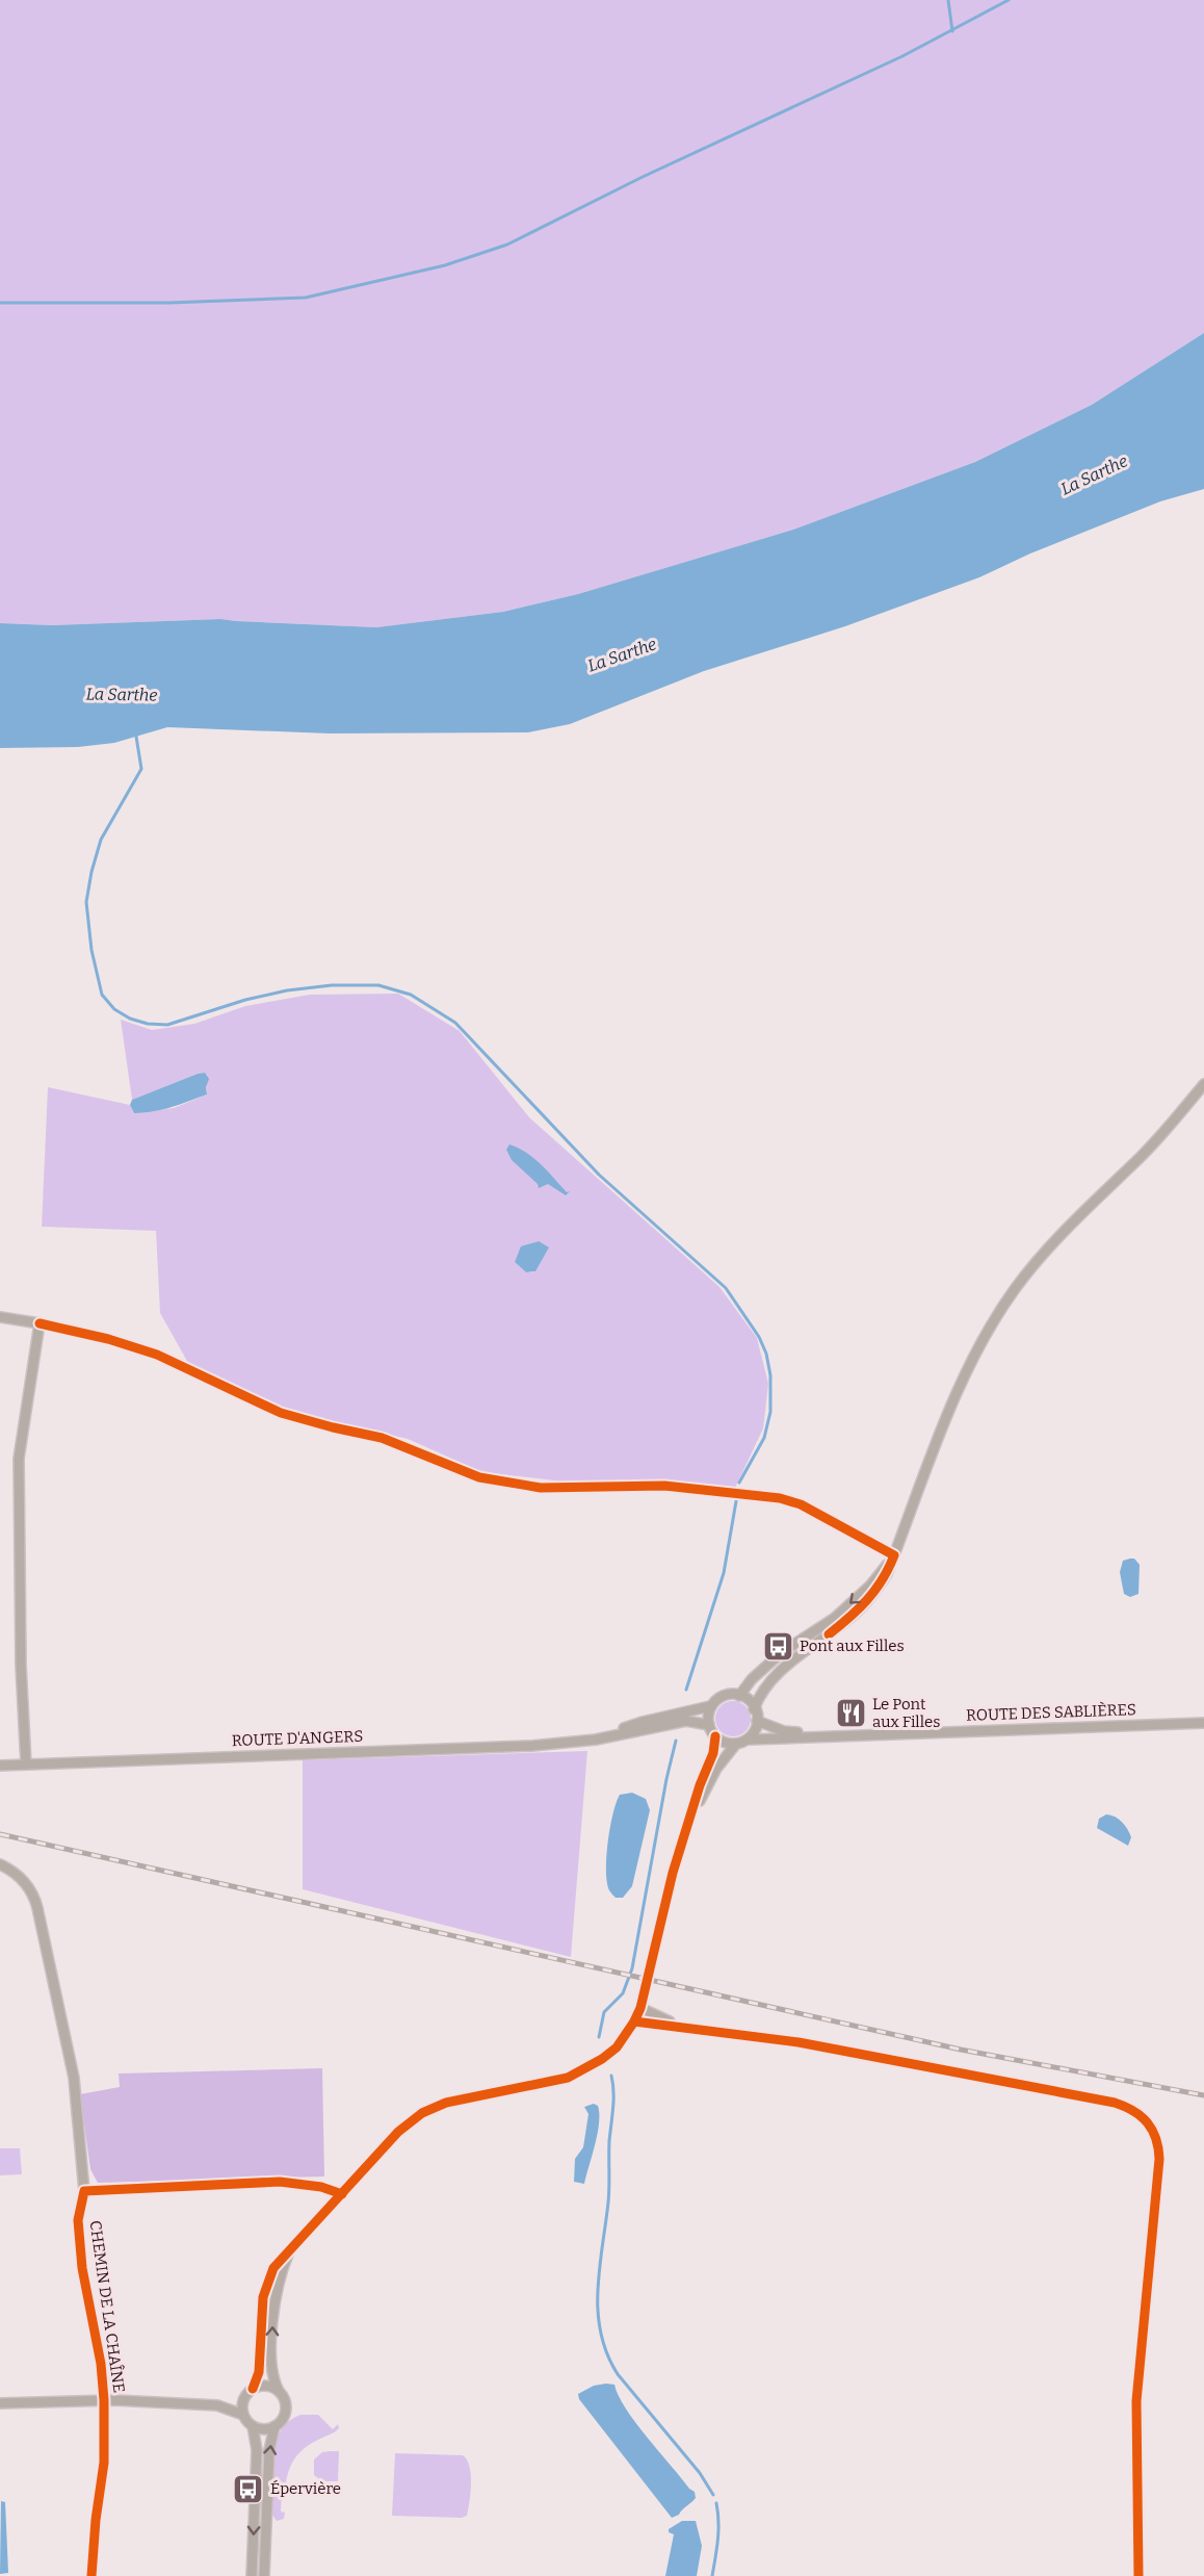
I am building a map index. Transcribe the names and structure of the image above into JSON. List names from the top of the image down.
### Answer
{
  "streets": {
    "street": ["ROUTE DES SABLIÈRES", "ROUTE D'ANGERS"],
    "cycle path": ["CHEMIN DE LA CHAÎNE"]
  },
  "crossings": [
    ["ROUTE DES SABLIÈRES", "ROUTE D'ANGERS"]
  ],
  "water": ["La Sarthe"],
  "places": {
    "bus stop": ["Pont aux Filles", "Épervière"],
    "restaurant": ["Le Pont aux Filles"]
  }
}
